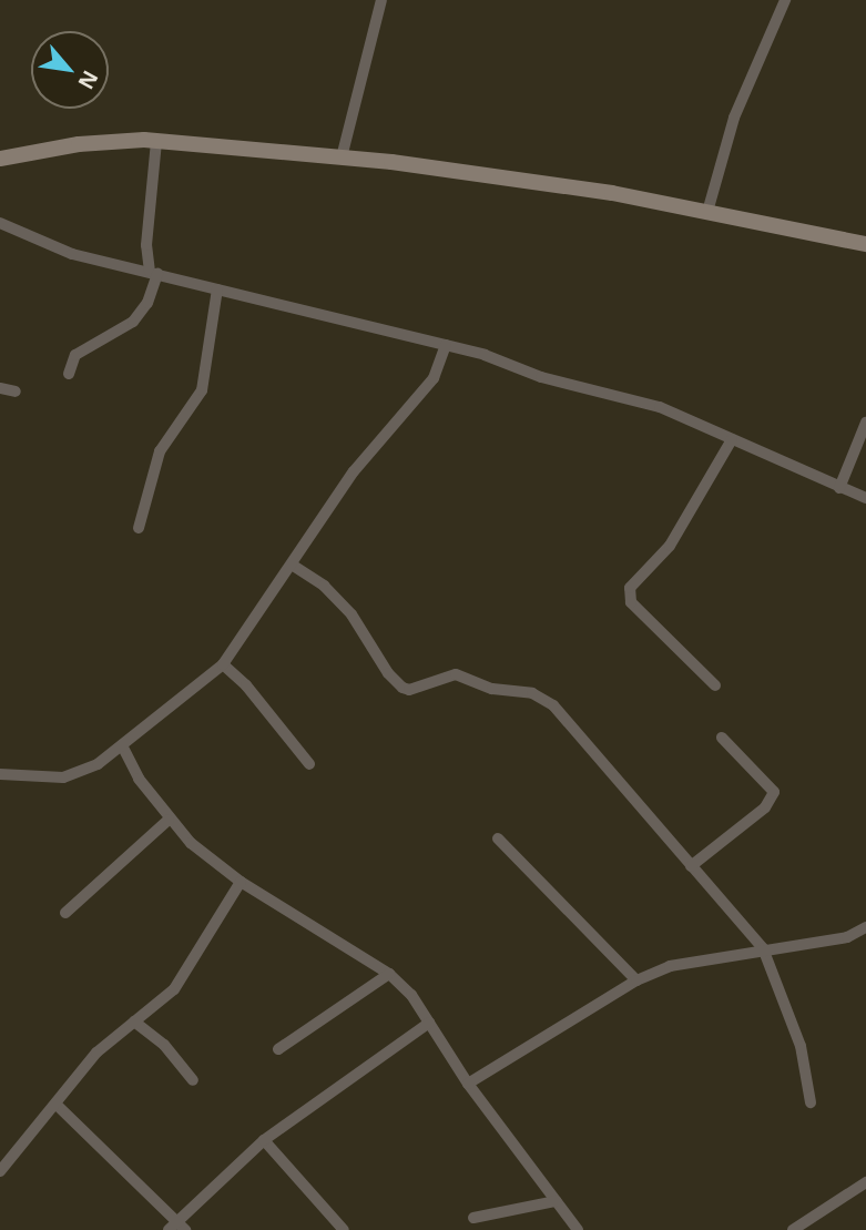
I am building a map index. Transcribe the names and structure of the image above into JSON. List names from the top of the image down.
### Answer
{
  "north": "bottom right"
}
